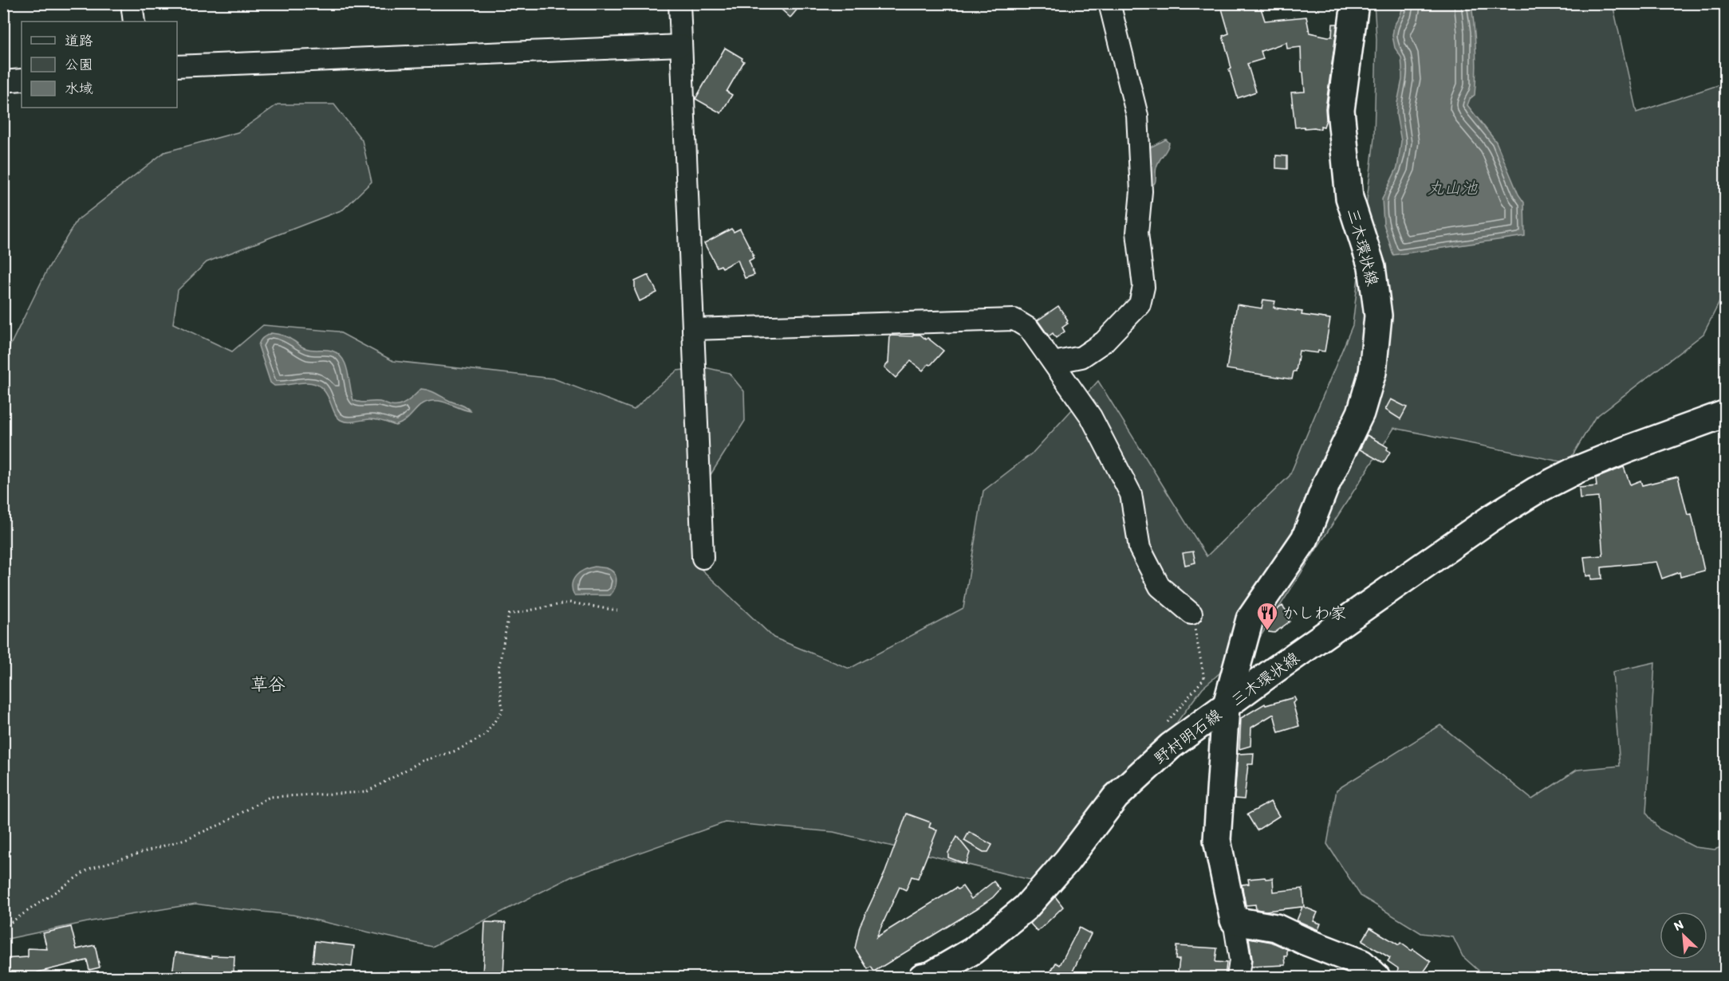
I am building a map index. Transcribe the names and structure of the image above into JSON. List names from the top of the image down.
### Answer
{
  "streets": {
    "main road": ["三木環状線", "野村明石線"]
  },
  "crossings": [
    ["三木環状線", "野村明石線"]
  ],
  "districts": ["草谷"],
  "water": ["丸山池"],
  "places": {
    "restaurant": ["かしわ家"]
  },
  "legend": ["道路", "公園", "水域"],
  "north": "top left"
}
